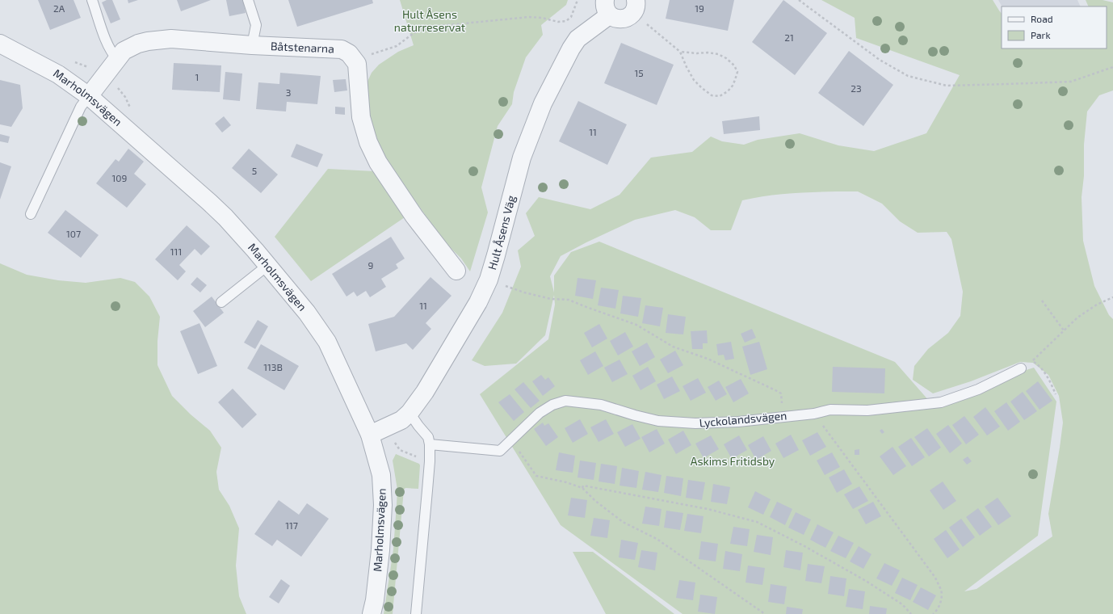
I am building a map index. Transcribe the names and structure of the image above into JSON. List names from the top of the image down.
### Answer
{
  "streets": {
    "street": ["Båtstenarna", "Marholmsvägen", "Hult Åsens Väg"],
    "lane": ["Lyckolandsvägen"]
  },
  "crossings": [
    ["Båtstenarna", "Marholmsvägen"],
    ["Marholmsvägen", "Hult Åsens Väg"]
  ],
  "parks": ["Hult Åsens naturreservat", "Askims Fritidsby"],
  "house_numbers": [
    "2A",
    "19",
    "21",
    "15",
    "1",
    "23",
    "3",
    "11",
    "5",
    "109",
    "107",
    "111",
    "9",
    "11",
    "113B",
    "117"
  ],
  "legend": ["Road", "Park"]
}
